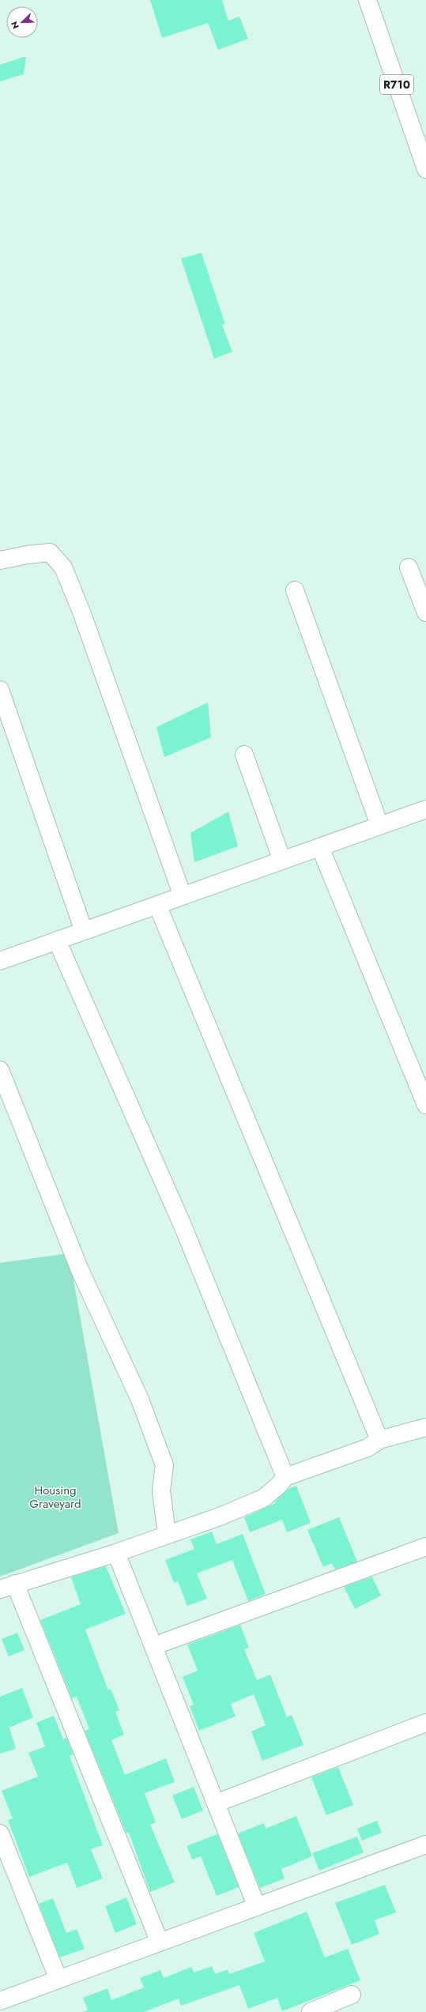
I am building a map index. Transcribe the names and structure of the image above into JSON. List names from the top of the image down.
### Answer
{
  "streets": {
    "street": ["R710"]
  },
  "parks": ["Housing Graveyard"],
  "north": "bottom left"
}
